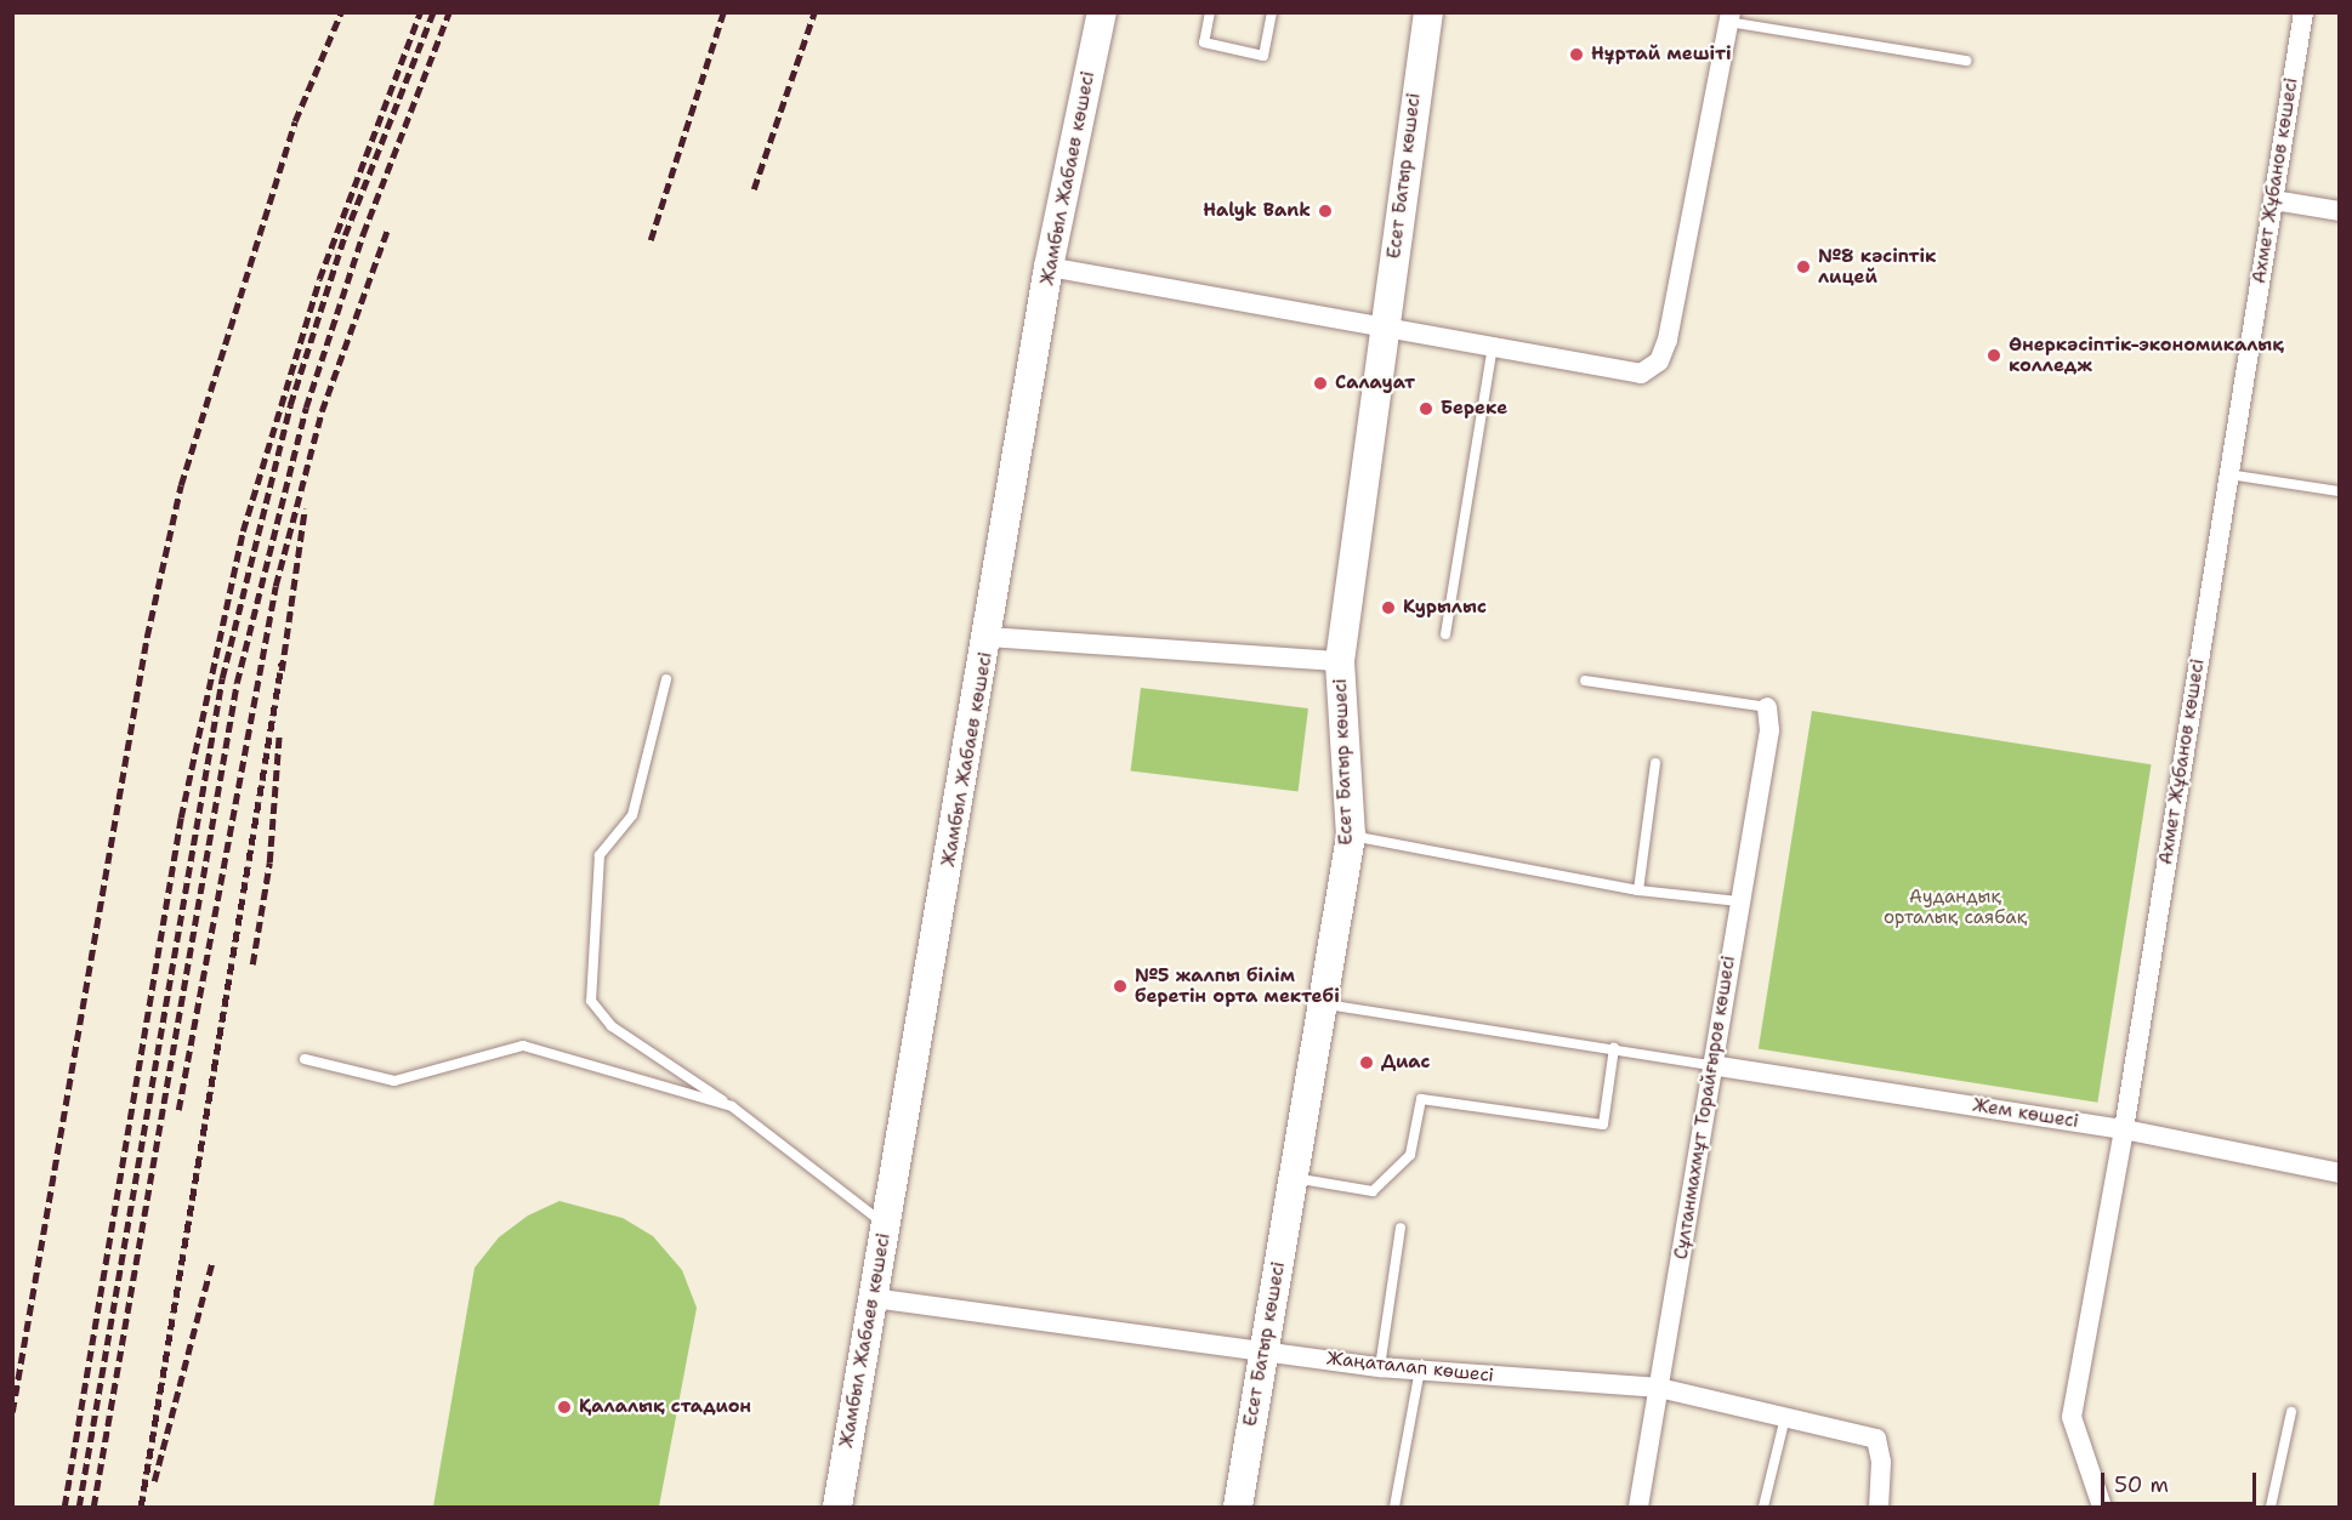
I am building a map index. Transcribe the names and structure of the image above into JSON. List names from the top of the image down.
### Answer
{
  "streets": {
    "street": [
      "Есет Батыр көшесі",
      "Жамбыл Жабаев көшесі",
      "Ахмет Жұбанов көшесі",
      "Сұлтанмахмұт Торайғыров көшесі",
      "Жем көшесі",
      "Жаңаталап көшесі"
    ]
  },
  "crossings": [
    ["Есет Батыр көшесі", "Жаңаталап көшесі"],
    ["Жамбыл Жабаев көшесі", "Жаңаталап көшесі"],
    ["Ахмет Жұбанов көшесі", "Жем көшесі"],
    ["Сұлтанмахмұт Торайғыров көшесі", "Жем көшесі"],
    ["Сұлтанмахмұт Торайғыров көшесі", "Жаңаталап көшесі"]
  ],
  "parks": ["Аудандық орталық саябақ"],
  "places": [
    "Нұртай мешіті",
    "Halyk Bank",
    "№8 кәсіптік лицей",
    "Өнеркәсіптік-экономикалық колледж",
    "Салауат",
    "Береке",
    "Курылыс",
    "№5 жалпы білім беретін орта мектебі",
    "Диас",
    "Қалалық стадион"
  ],
  "scale_bar": "50 m"
}
